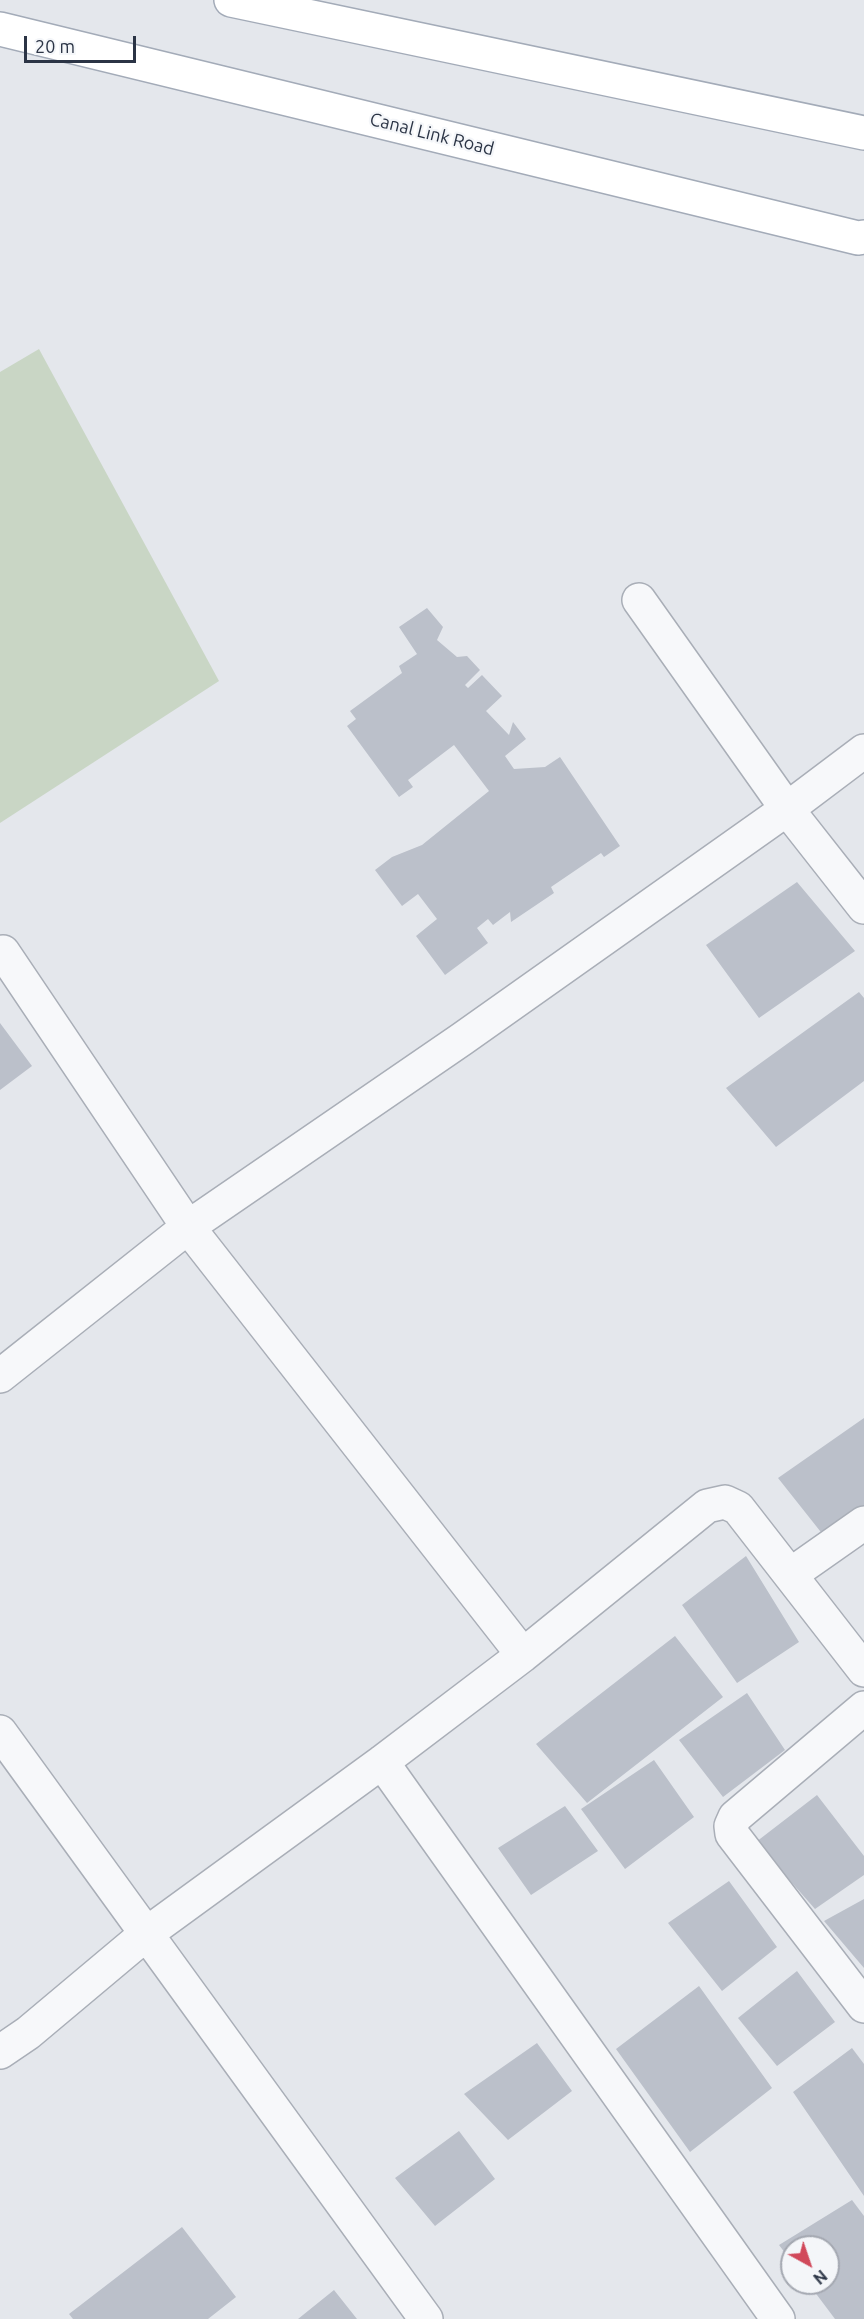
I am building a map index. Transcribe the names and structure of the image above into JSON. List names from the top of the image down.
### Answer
{
  "streets": {
    "main road": ["Canal Link Road"]
  },
  "scale_bar": "20 m",
  "north": "bottom right"
}
